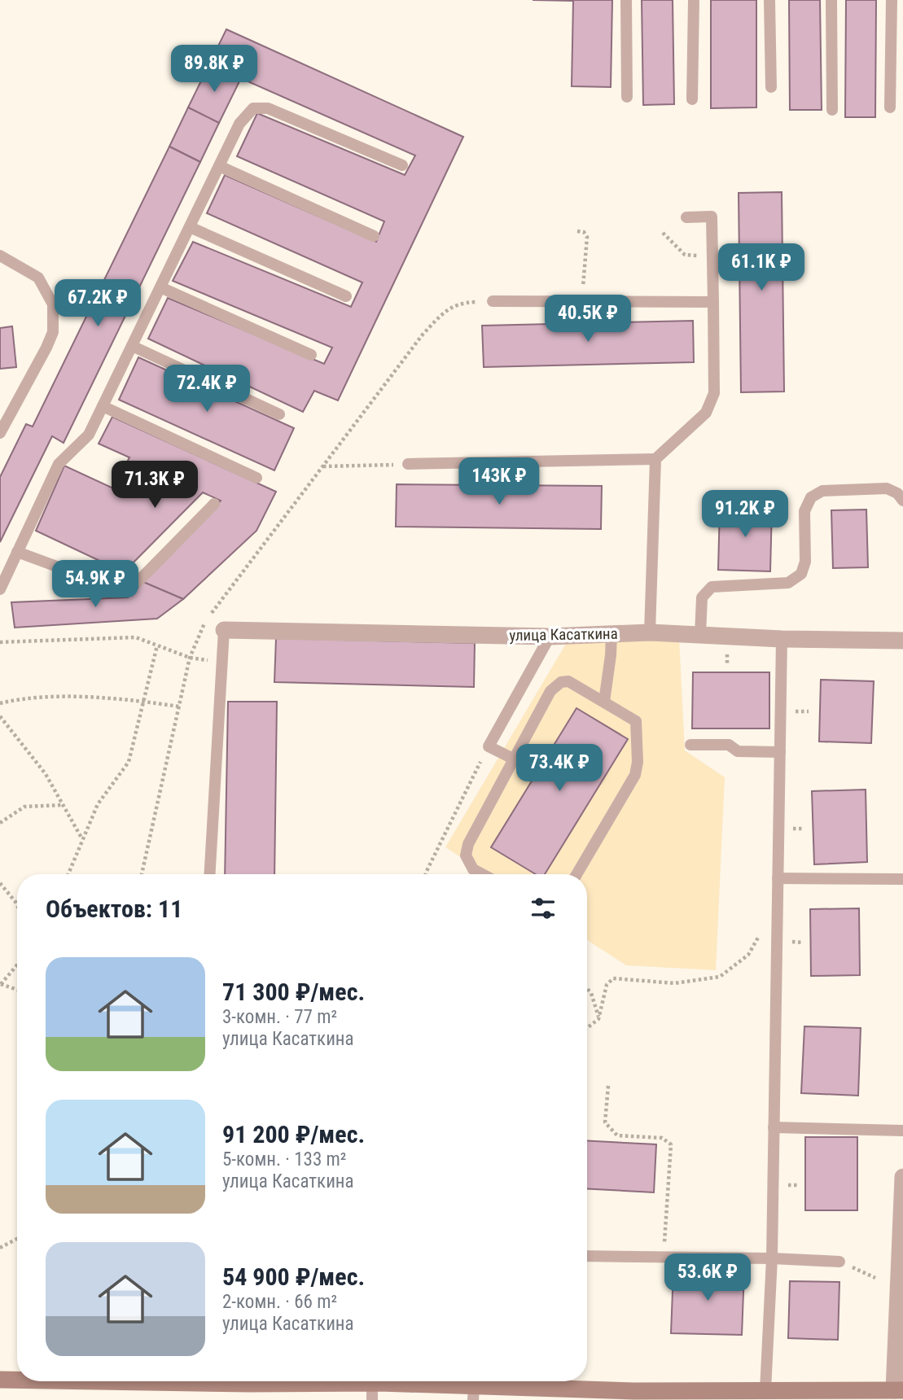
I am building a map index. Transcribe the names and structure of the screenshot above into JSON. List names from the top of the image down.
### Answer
{
  "streets": {
    "street": ["улица Касаткина"]
  },
  "page": {
    "price": [
      "89.8K ₽",
      "61.1K ₽",
      "67.2K ₽",
      "40.5K ₽",
      "72.4K ₽",
      "143K ₽",
      "71.3K ₽",
      "91.2K ₽",
      "54.9K ₽",
      "73.4K ₽",
      "53.6K ₽"
    ],
    "heading": "Объектов: 11",
    "list": [
      {
        "name": "71 300 ₽/мес.",
        "note": "3-комн. · 77 m² · улица Касаткина"
      },
      {
        "name": "91 200 ₽/мес.",
        "note": "5-комн. · 133 m² · улица Касаткина"
      },
      {
        "name": "54 900 ₽/мес.",
        "note": "2-комн. · 66 m² · улица Касаткина"
      }
    ]
  }
}
